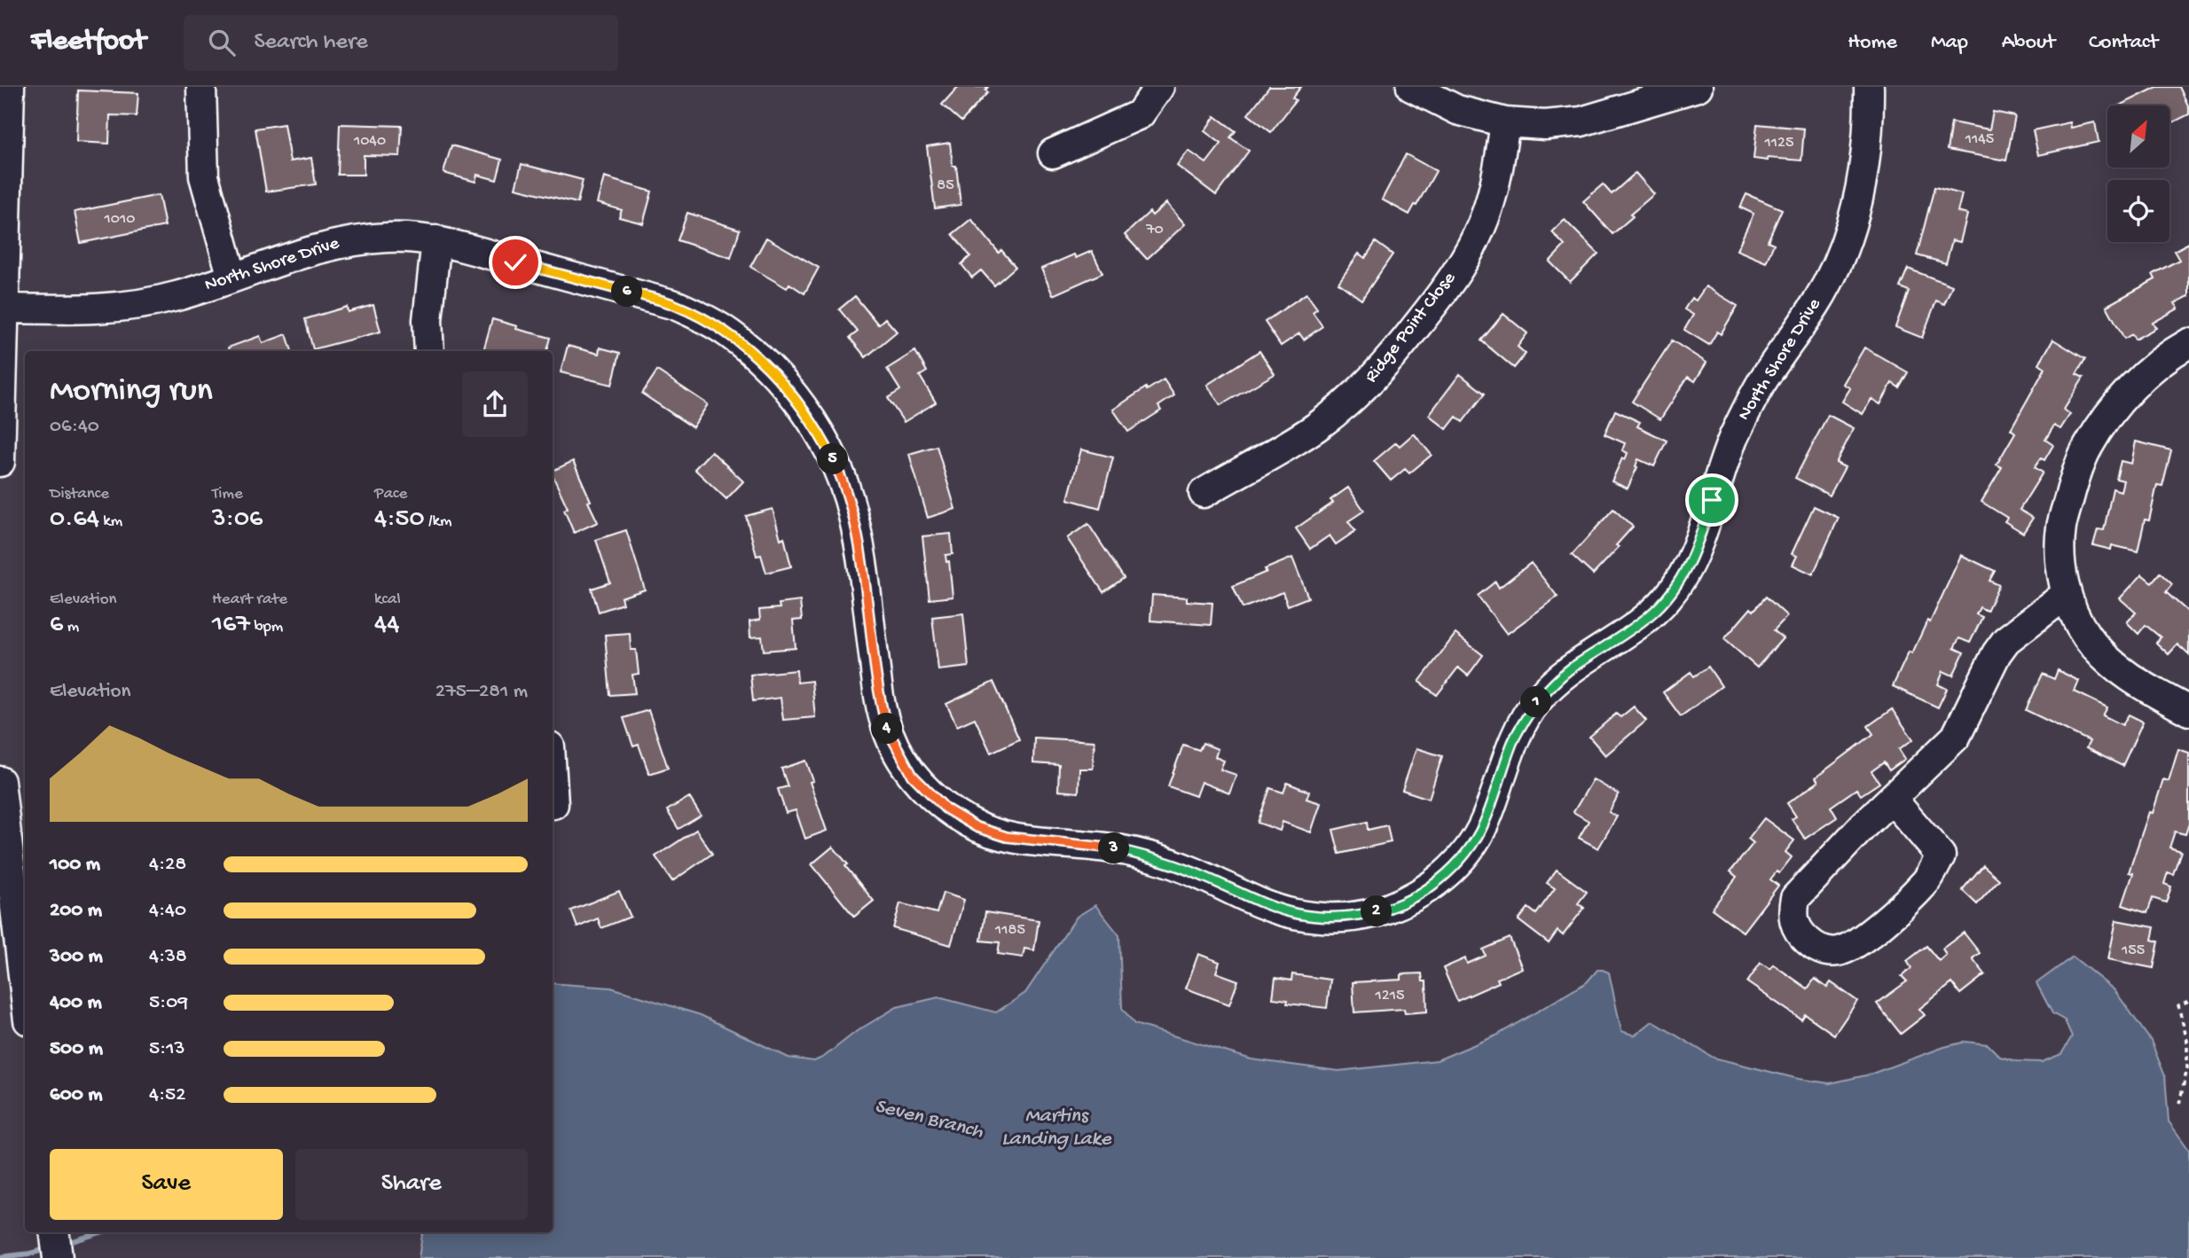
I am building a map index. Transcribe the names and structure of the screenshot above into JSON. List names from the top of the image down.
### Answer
{
  "streets": {
    "street": ["North Shore Drive", "Ridge Point Close"]
  },
  "water": ["Martins Landing Lake", "Seven Branch"],
  "house_numbers": [
    "1145",
    "1040",
    "1125",
    "85",
    "1010",
    "70",
    "1185",
    "155",
    "1215"
  ],
  "north": "top right",
  "page": {
    "header": "Fleetfoot",
    "search": "Search here",
    "nav": [
      "Home",
      "Map",
      "About",
      "Contact"
    ],
    "pins": [
      "6",
      "5",
      "1",
      "4",
      "3",
      "2"
    ],
    "heading": ["Morning run", "06:40"],
    "stats": [
      ["Distance", "0.64 km"],
      ["Time", "3:06"],
      ["Pace", "4:50 /km"],
      ["Elevation", "6 m"],
      ["Heart rate", "167 bpm"],
      ["kcal", "44"]
    ],
    "chart": ["Elevation", "275–281 m"],
    "list": [
      {
        "name": "100 m",
        "note": "4:28"
      },
      {
        "name": "200 m",
        "note": "4:40"
      },
      {
        "name": "300 m",
        "note": "4:38"
      },
      {
        "name": "400 m",
        "note": "5:09"
      },
      {
        "name": "500 m",
        "note": "5:13"
      },
      {
        "name": "600 m",
        "note": "4:52"
      }
    ],
    "buttons": ["Save", "Share"]
  }
}
